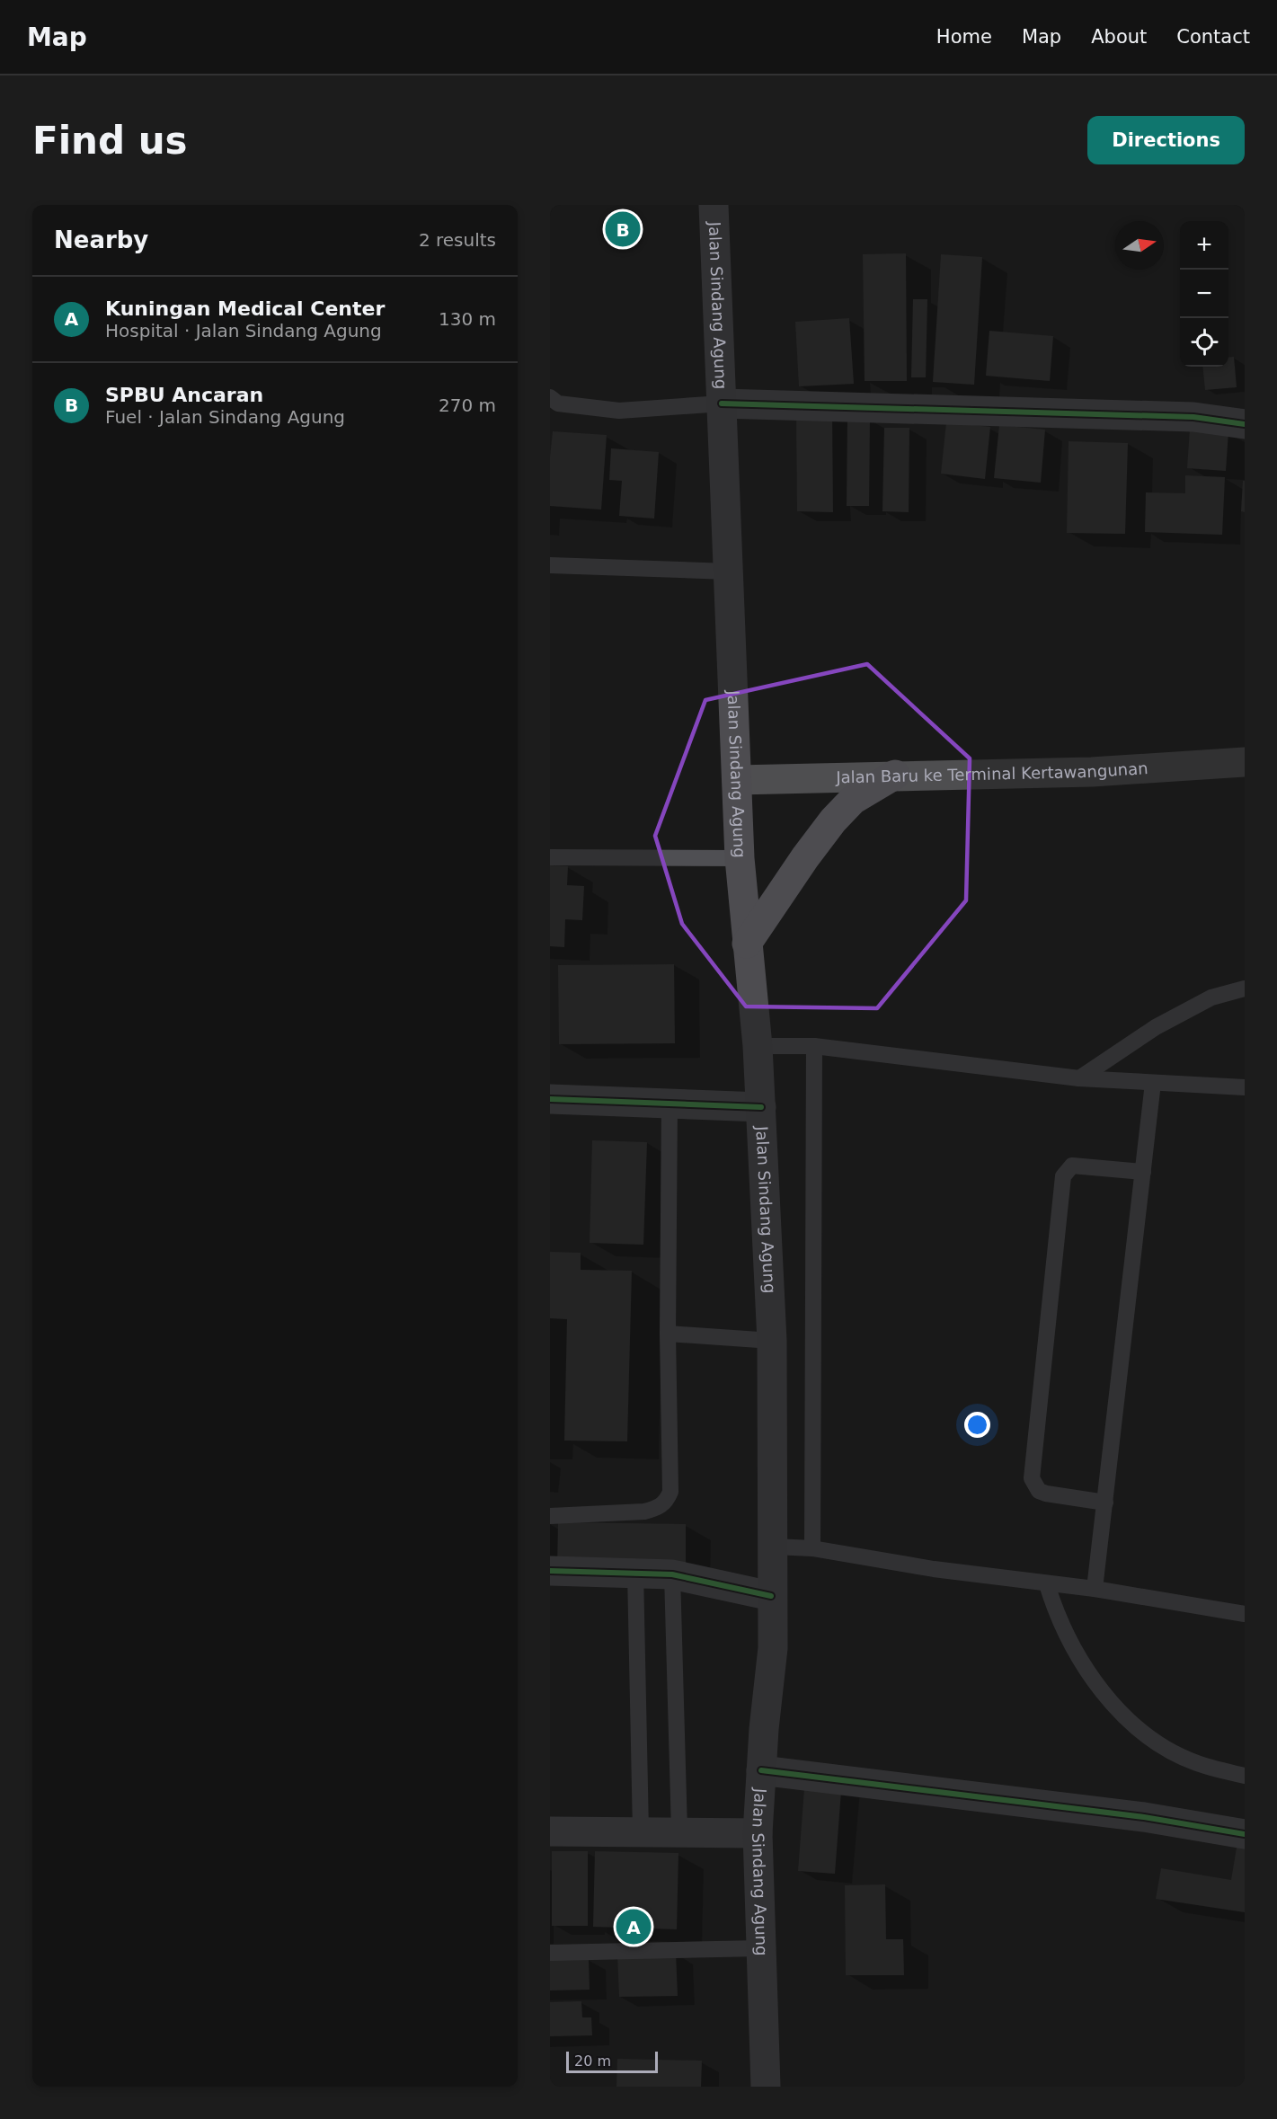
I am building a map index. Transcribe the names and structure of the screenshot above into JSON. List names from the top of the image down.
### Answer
{
  "streets": {
    "main road": ["Jalan Sindang Agung", "Jalan Baru ke Terminal Kertawangunan"]
  },
  "crossings": [
    ["Jalan Sindang Agung", "Jalan Baru ke Terminal Kertawangunan"]
  ],
  "scale_bar": "20 m",
  "north": "right",
  "page": {
    "header": "Map",
    "nav": [
      "Home",
      "Map",
      "About",
      "Contact"
    ],
    "buttons": "Directions",
    "title": "Find us",
    "heading": ["Nearby", "2 results"],
    "pins": ["B", "A"],
    "map_buttons": ["+", "−"],
    "list": [
      {
        "mark": "A",
        "name": "Kuningan Medical Center",
        "note": "Hospital · Jalan Sindang Agung",
        "value": "130 m"
      },
      {
        "mark": "B",
        "name": "SPBU Ancaran",
        "note": "Fuel · Jalan Sindang Agung",
        "value": "270 m"
      }
    ],
    "scale": "20 m"
  }
}
